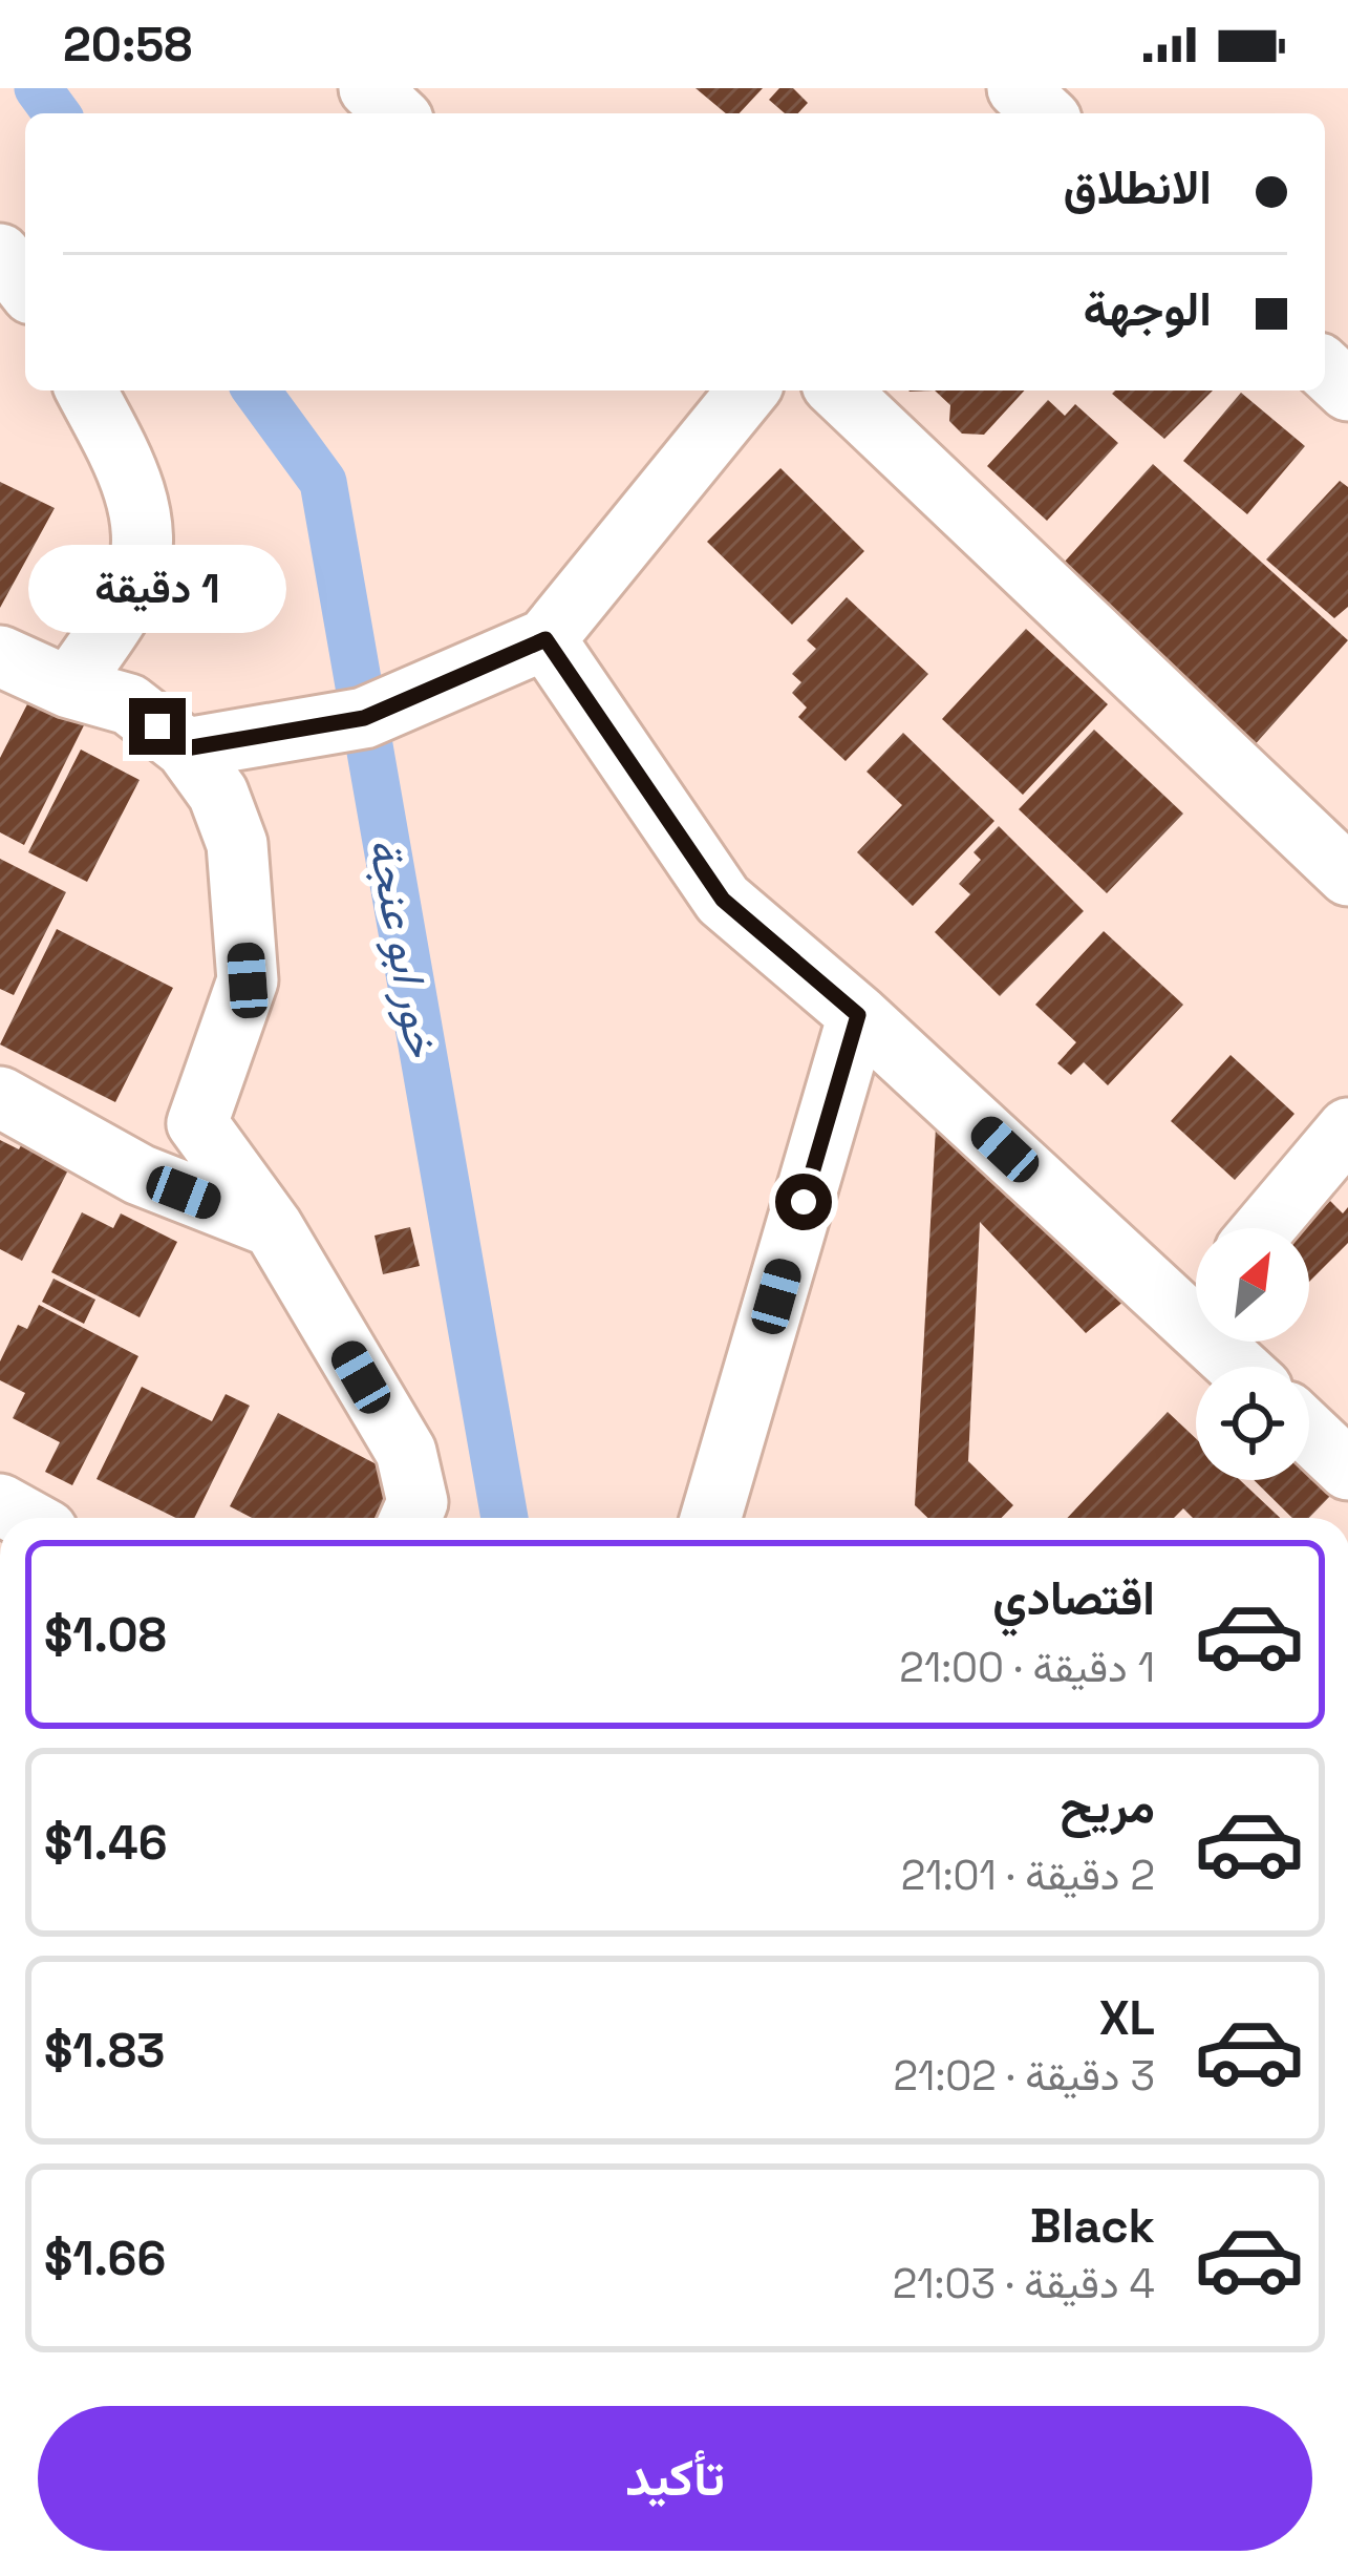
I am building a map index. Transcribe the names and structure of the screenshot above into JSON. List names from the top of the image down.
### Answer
{
  "water": ["خور ابو عنجة"],
  "north": "top right",
  "page": {
    "status": "20:58",
    "banner": ["الانطلاق", "الوجهة"],
    "bubble": "1 دقيقة",
    "list": [
      {
        "name": "اقتصادي",
        "note": "1 دقيقة · 21:00",
        "value": "$1.08"
      },
      {
        "name": "مريح",
        "note": "2 دقيقة · 21:01",
        "value": "$1.46"
      },
      {
        "name": "XL",
        "note": "3 دقيقة · 21:02",
        "value": "$1.83"
      },
      {
        "name": "Black",
        "note": "4 دقيقة · 21:03",
        "value": "$1.66"
      }
    ],
    "buttons": "تأكيد"
  }
}
